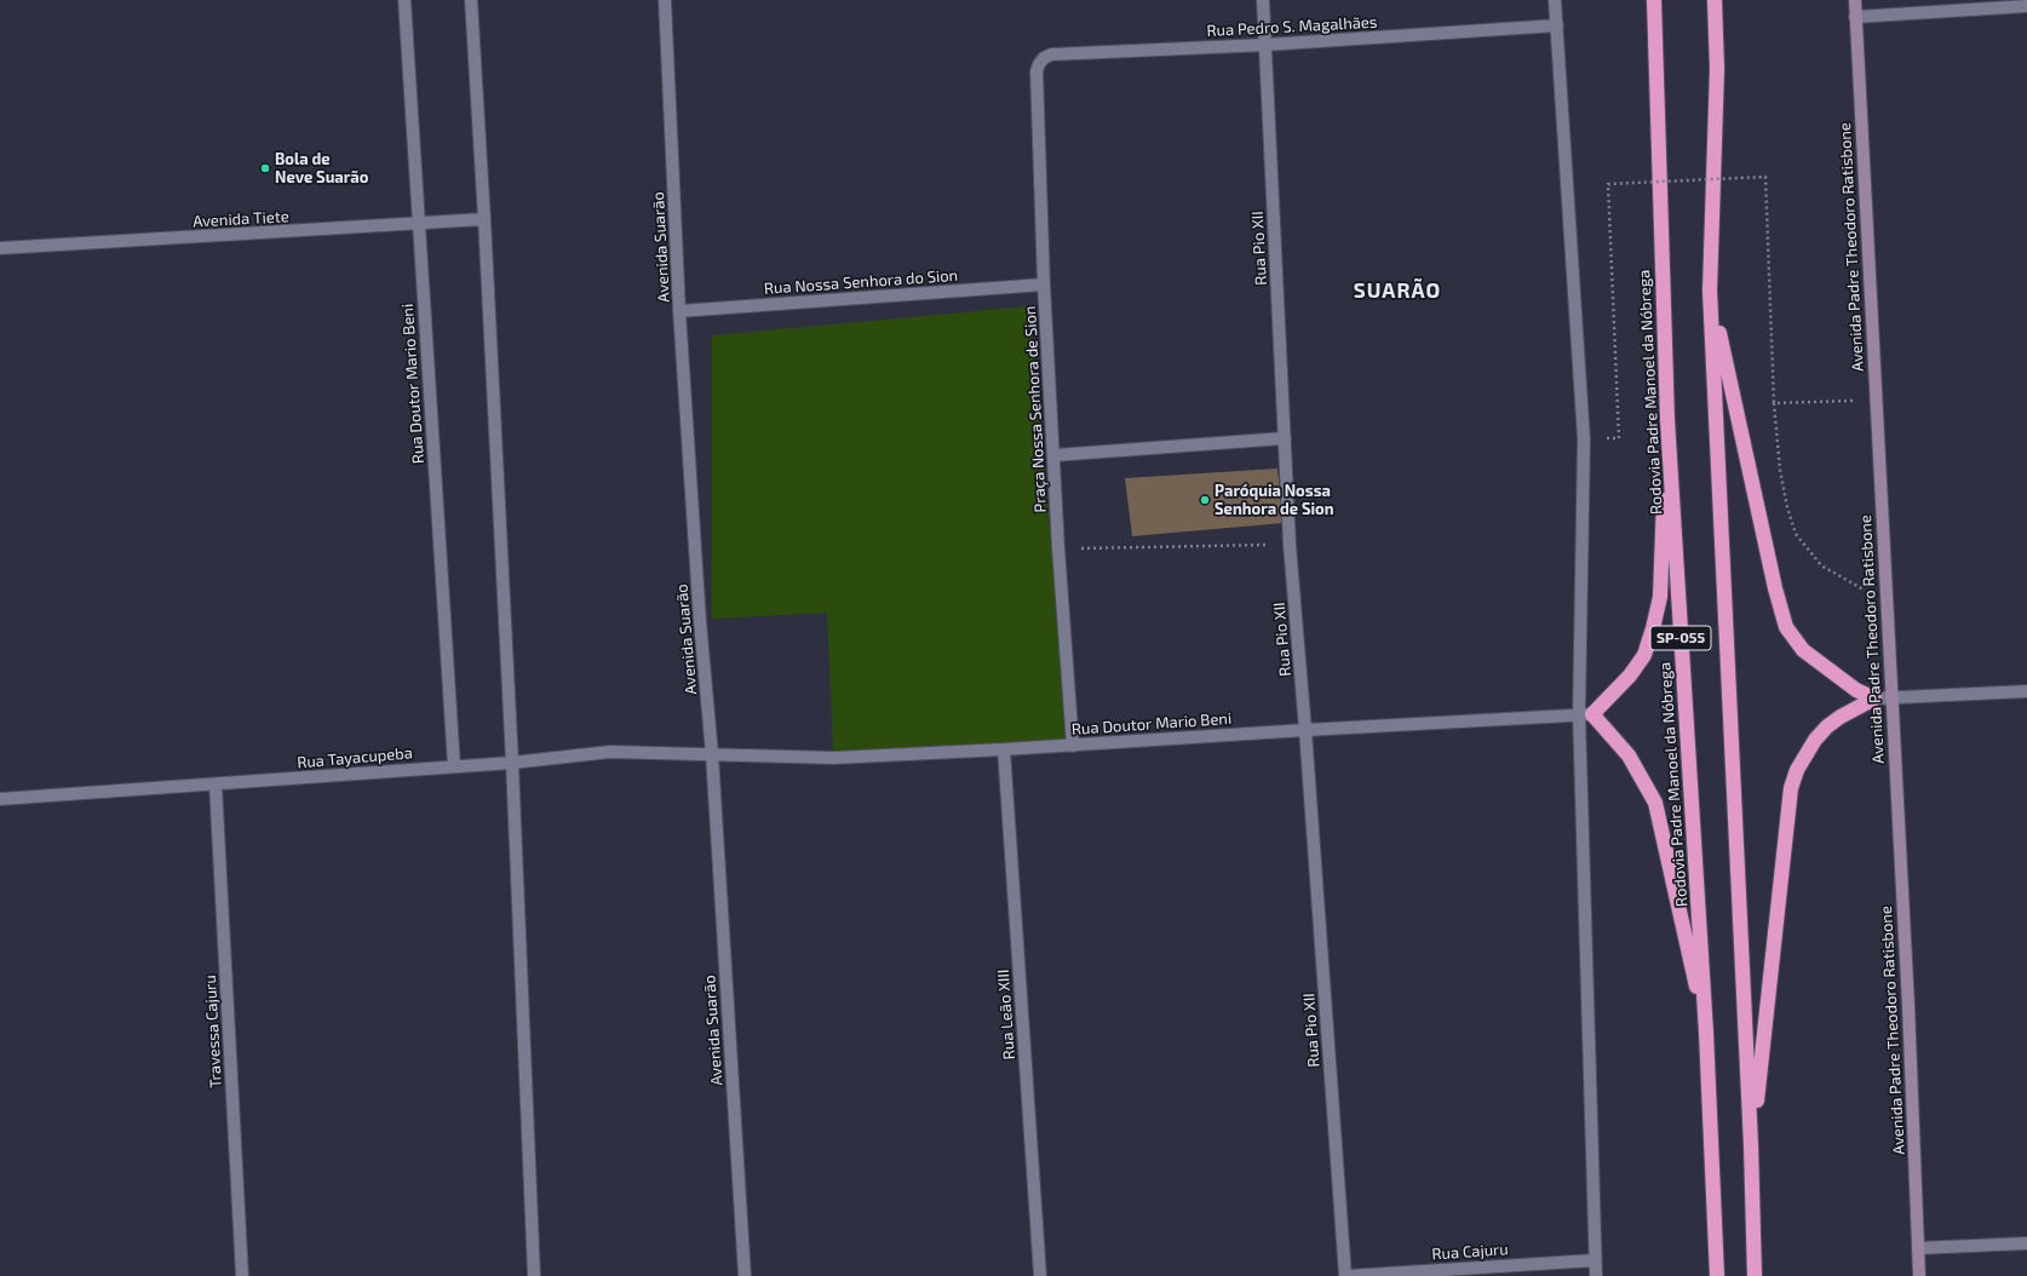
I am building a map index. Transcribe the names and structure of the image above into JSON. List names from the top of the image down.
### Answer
{
  "streets": {
    "highway": ["Rodovia Padre Manoel da Nóbrega", "SP-055"],
    "street": [
      "Rua Pedro S. Magalhães",
      "Avenida Tiete",
      "Avenida Suarão",
      "Avenida Padre Theodoro Ratisbone",
      "Rua Pio XII",
      "Rua Nossa Senhora do Sion",
      "Rua Doutor Mario Beni",
      "Praça Nossa Senhora de Sion",
      "Rua Tayacupeba",
      "Rua Leão XIII",
      "Travessa Cajuru",
      "Rua Cajuru"
    ]
  },
  "crossings": [
    ["Rua Pedro S. Magalhães", "Rua Pio XII"],
    ["Rua Pedro S. Magalhães", "Praça Nossa Senhora de Sion"],
    ["Avenida Tiete", "Rua Doutor Mario Beni"],
    ["Avenida Suarão", "Rua Nossa Senhora do Sion"],
    ["Avenida Suarão", "Rua Doutor Mario Beni"],
    ["Avenida Suarão", "Rua Tayacupeba"],
    ["Rua Pio XII", "Rua Doutor Mario Beni"],
    ["Rua Pio XII", "Rua Cajuru"],
    ["Rua Nossa Senhora do Sion", "Praça Nossa Senhora de Sion"],
    ["Rua Doutor Mario Beni", "Praça Nossa Senhora de Sion"],
    ["Rua Doutor Mario Beni", "Rua Tayacupeba"],
    ["Rua Doutor Mario Beni", "Rua Leão XIII"],
    ["Rua Tayacupeba", "Travessa Cajuru"]
  ],
  "districts": ["SUARÃO"],
  "places": ["Bola de Neve Suarão", "Paróquia Nossa Senhora de Sion"]
}
